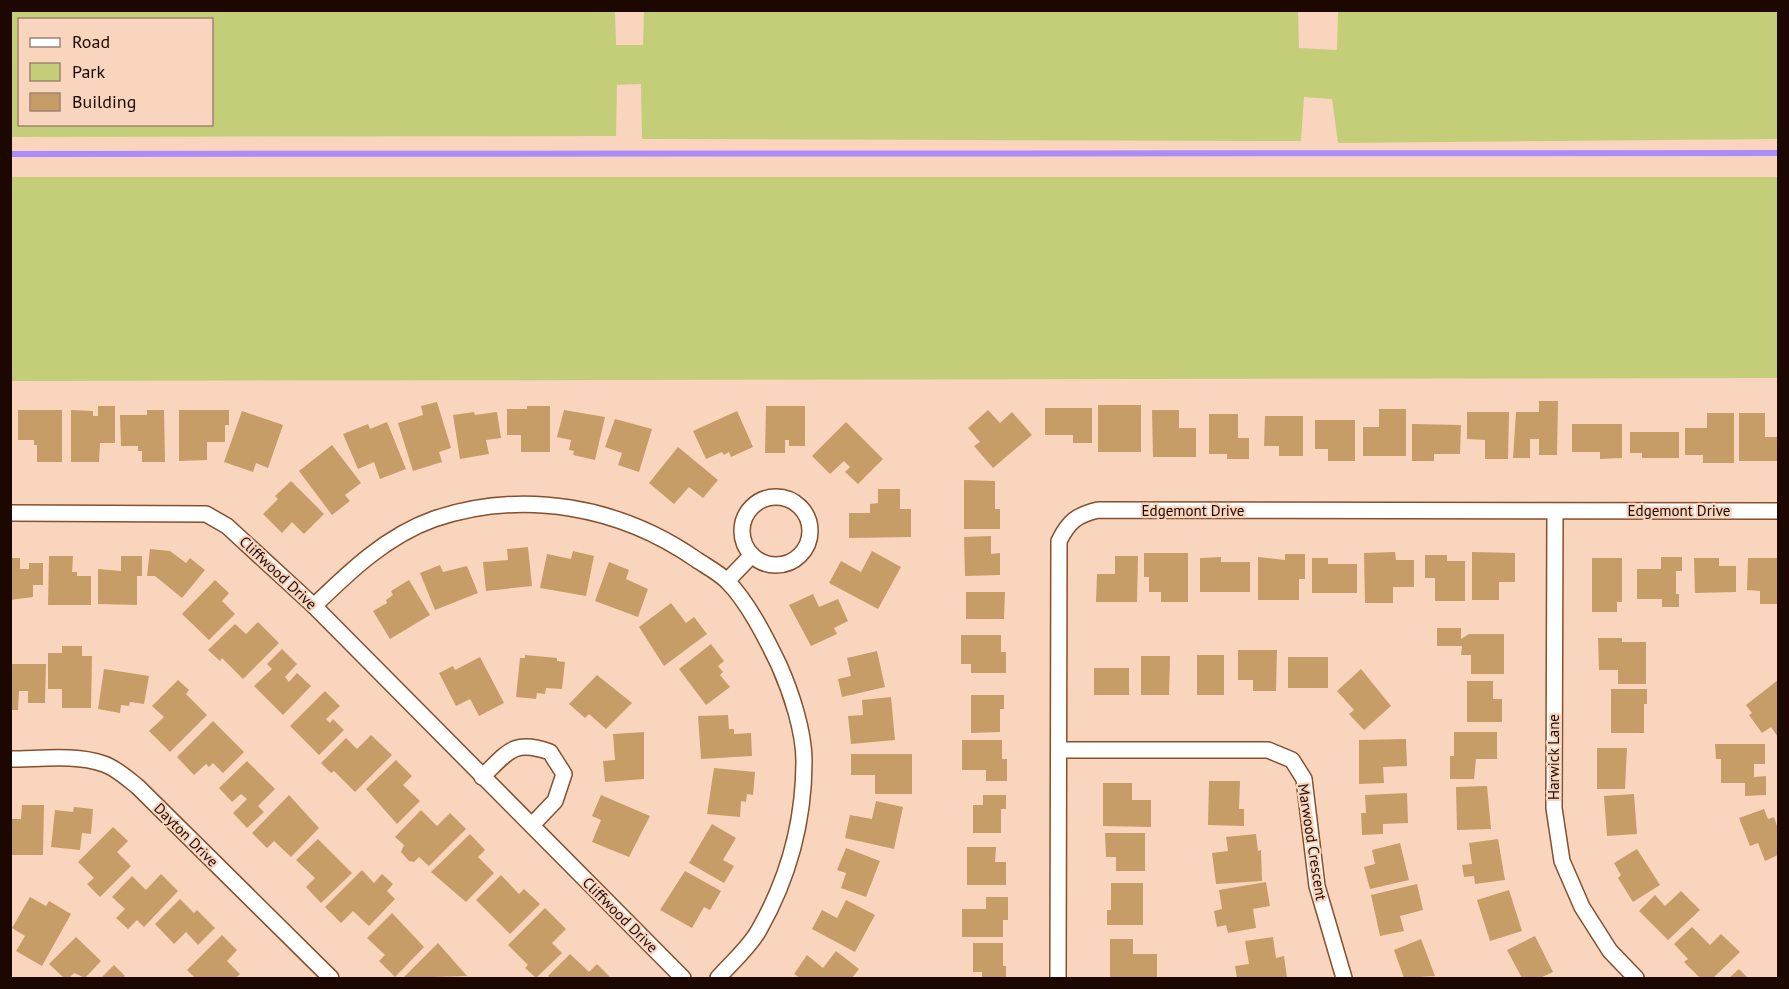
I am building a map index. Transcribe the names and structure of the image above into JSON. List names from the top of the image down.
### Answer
{
  "streets": {
    "street": [
      "Edgemont Drive",
      "Cliffwood Drive",
      "Harwick Lane",
      "Dayton Drive",
      "Marwood Crescent"
    ]
  },
  "crossings": [
    ["Edgemont Drive", "Harwick Lane"],
    ["Edgemont Drive", "Marwood Crescent"]
  ],
  "legend": ["Road", "Park", "Building"]
}
